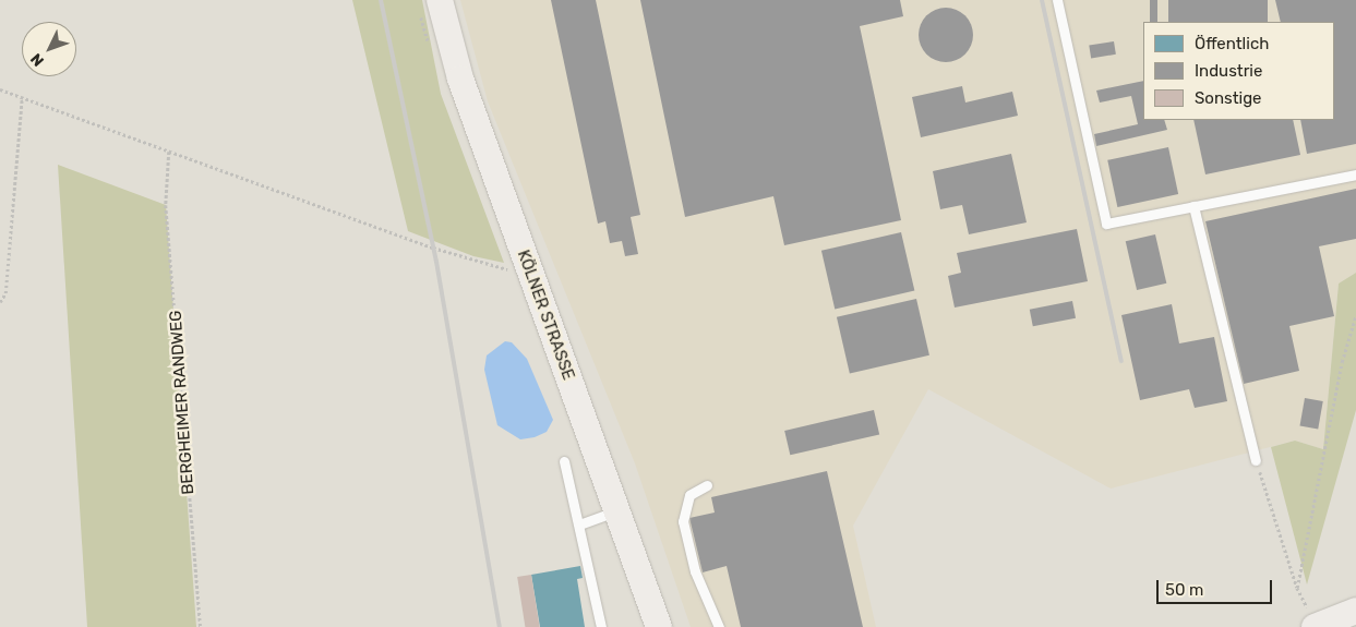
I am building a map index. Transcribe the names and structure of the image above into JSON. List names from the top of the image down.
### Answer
{
  "streets": {
    "main road": ["KÖLNER STRASSE"],
    "path": ["BERGHEIMER RANDWEG"]
  },
  "legend": ["Öffentlich", "Industrie", "Sonstige"],
  "scale_bar": "50 m",
  "north": "bottom left"
}
